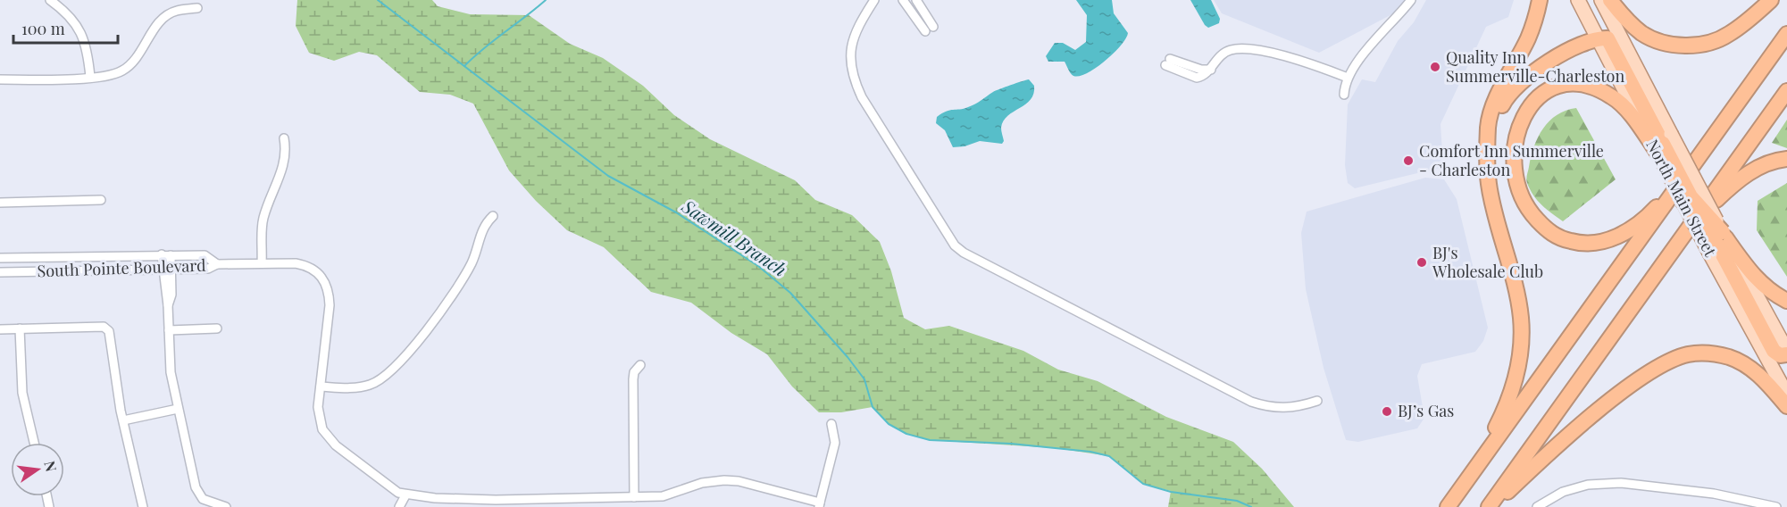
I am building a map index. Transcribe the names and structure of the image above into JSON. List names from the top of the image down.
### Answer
{
  "streets": {
    "main road": ["North Main Street"],
    "street": ["South Pointe Boulevard"]
  },
  "water": ["Sawmill Branch"],
  "places": [
    "Quality Inn Summerville-Charleston",
    "Comfort Inn Summerville - Charleston",
    "BJ's Wholesale Club",
    "BJ’s Gas"
  ],
  "scale_bar": "100 m",
  "north": "right"
}
